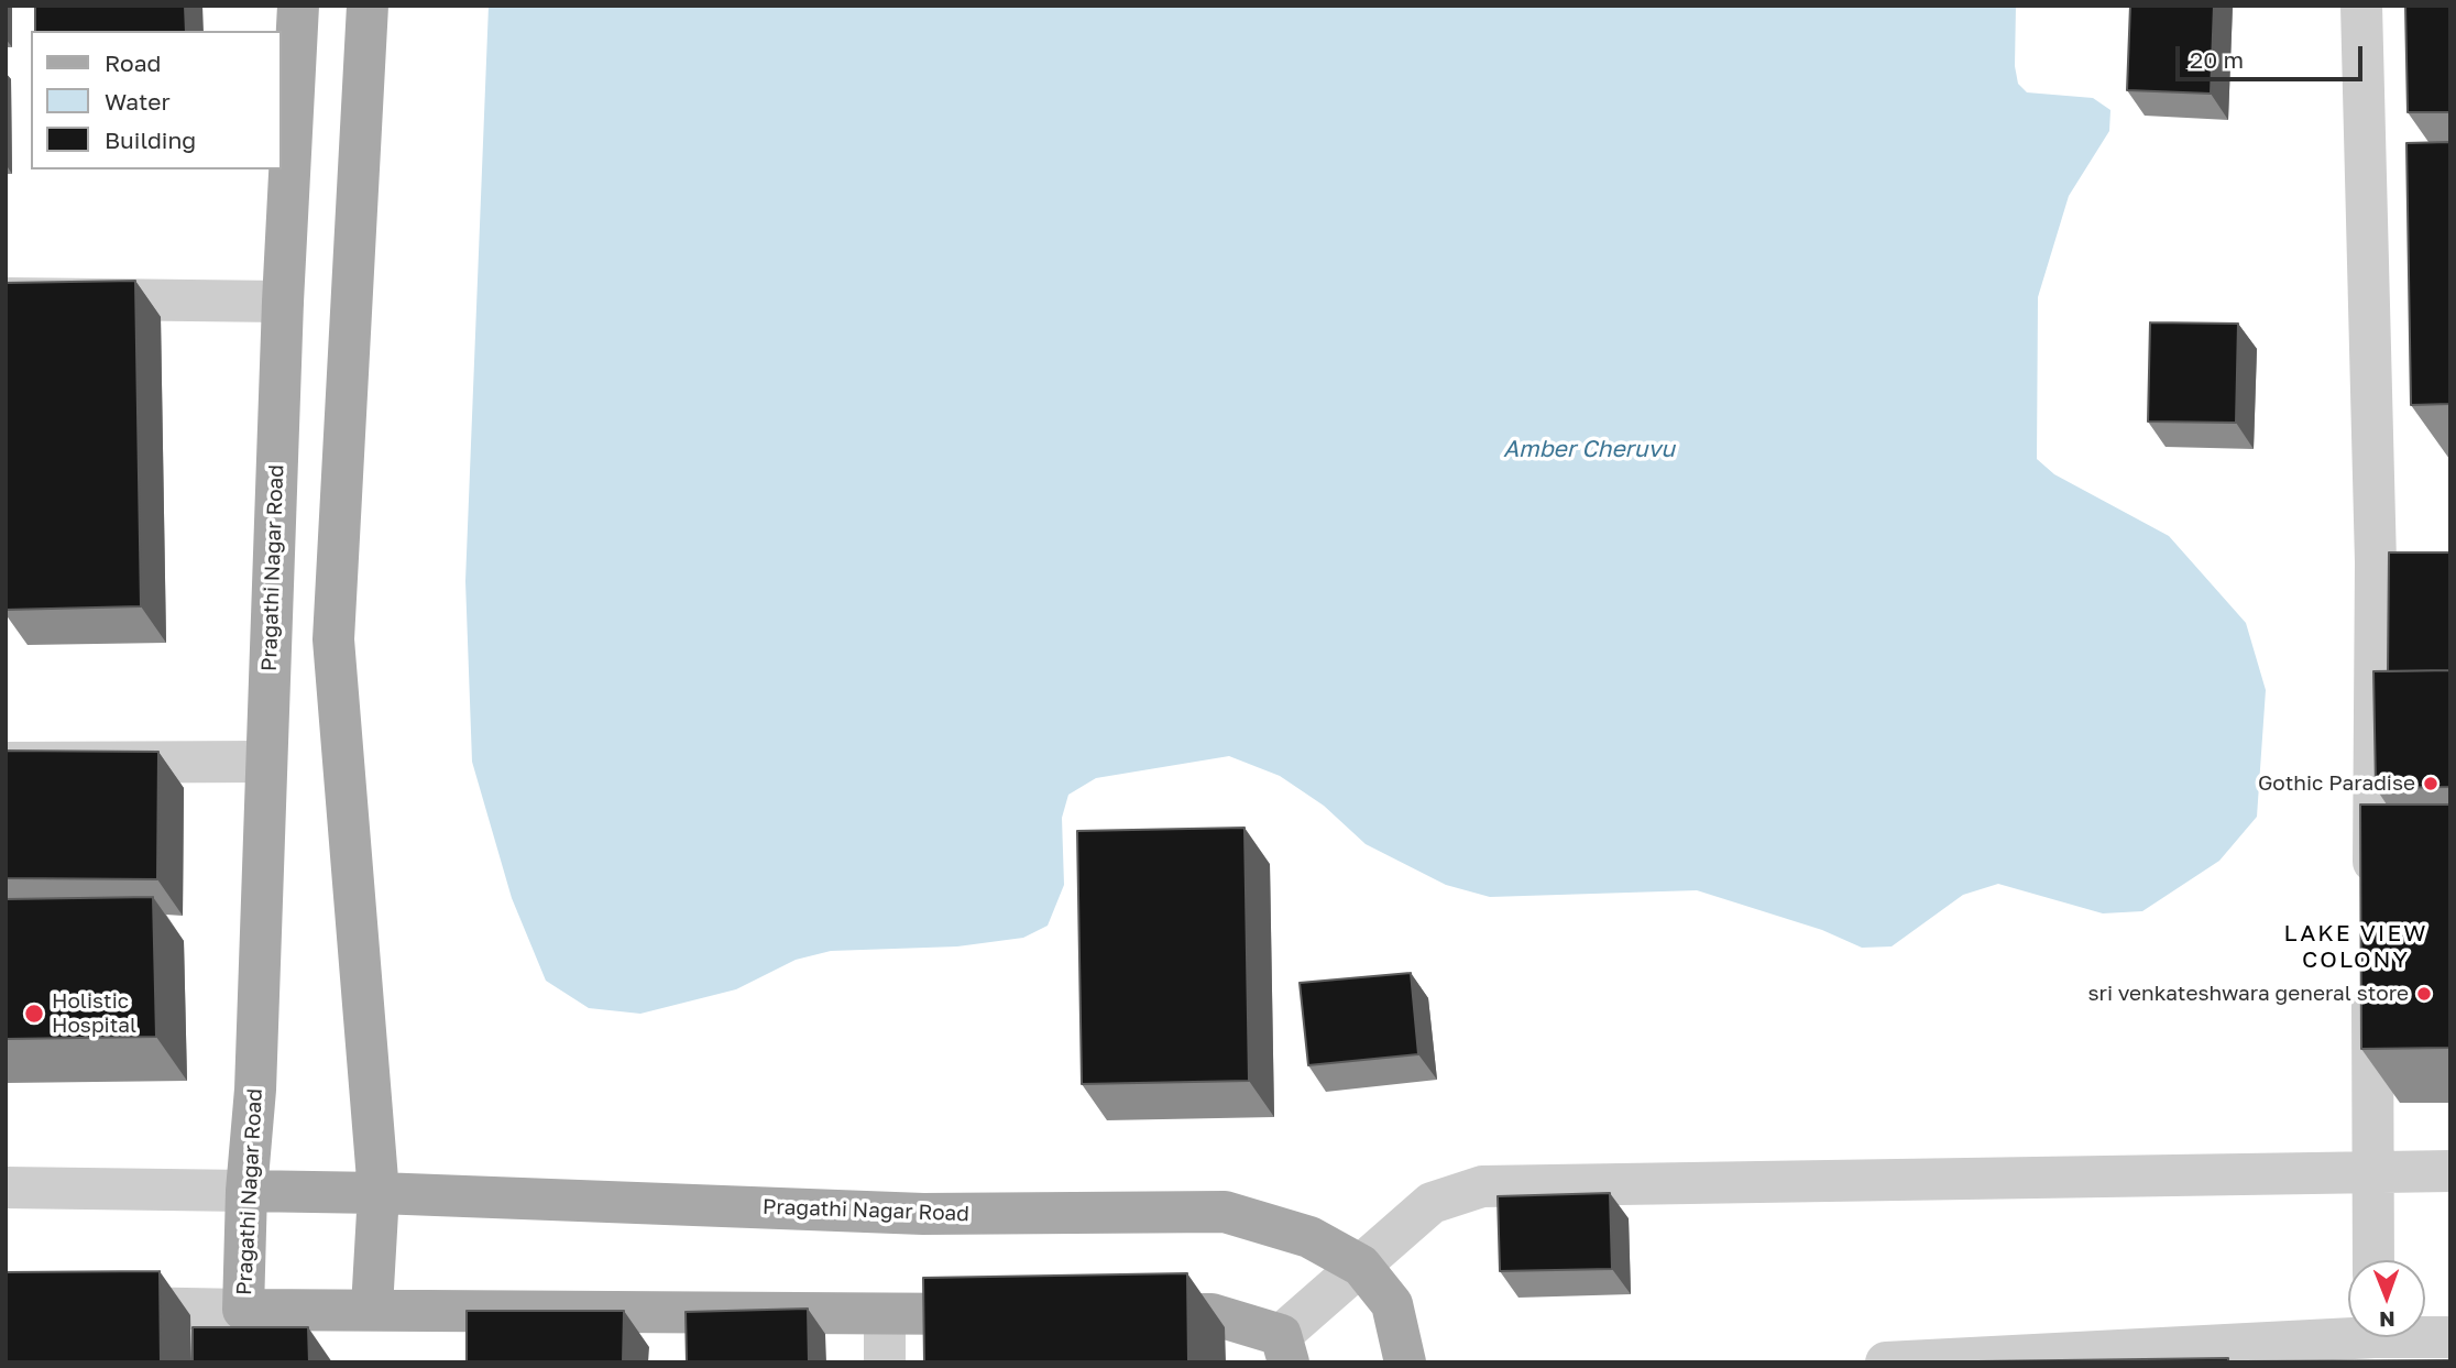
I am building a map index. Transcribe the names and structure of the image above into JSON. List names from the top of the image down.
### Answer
{
  "streets": {
    "main road": ["Pragathi Nagar Road"]
  },
  "districts": ["LAKE VIEW COLONY"],
  "water": ["Amber Cheruvu"],
  "places": ["Gothic Paradise", "sri venkateshwara general store", "Holistic Hospital"],
  "legend": ["Road", "Water", "Building"],
  "scale_bar": "20 m",
  "north": "bottom"
}
